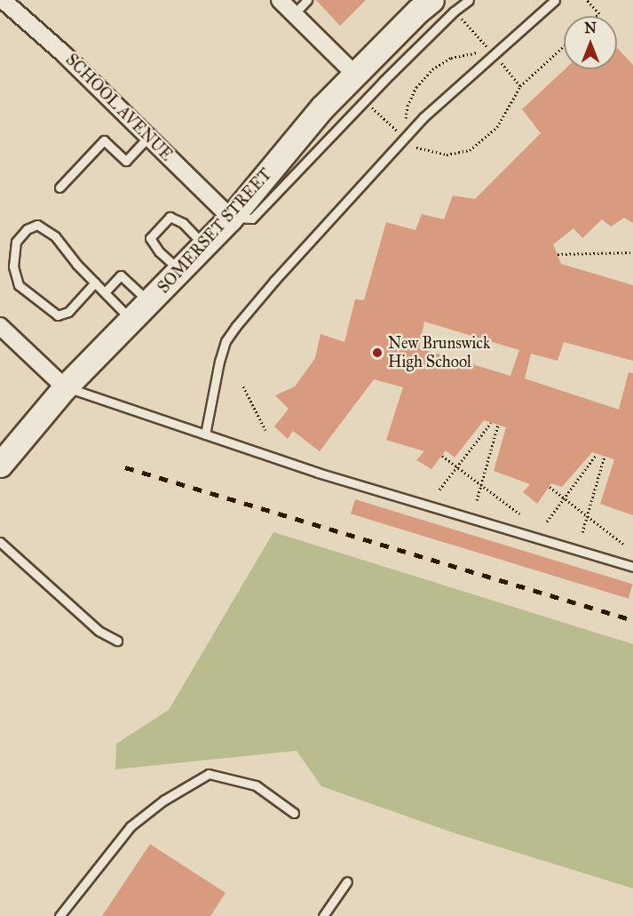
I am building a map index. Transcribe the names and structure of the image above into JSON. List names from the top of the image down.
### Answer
{
  "streets": {
    "main road": ["SOMERSET STREET"],
    "street": ["SCHOOL AVENUE"]
  },
  "crossings": [
    ["SCHOOL AVENUE", "SOMERSET STREET"]
  ],
  "places": ["New Brunswick High School"],
  "north": "top"
}
